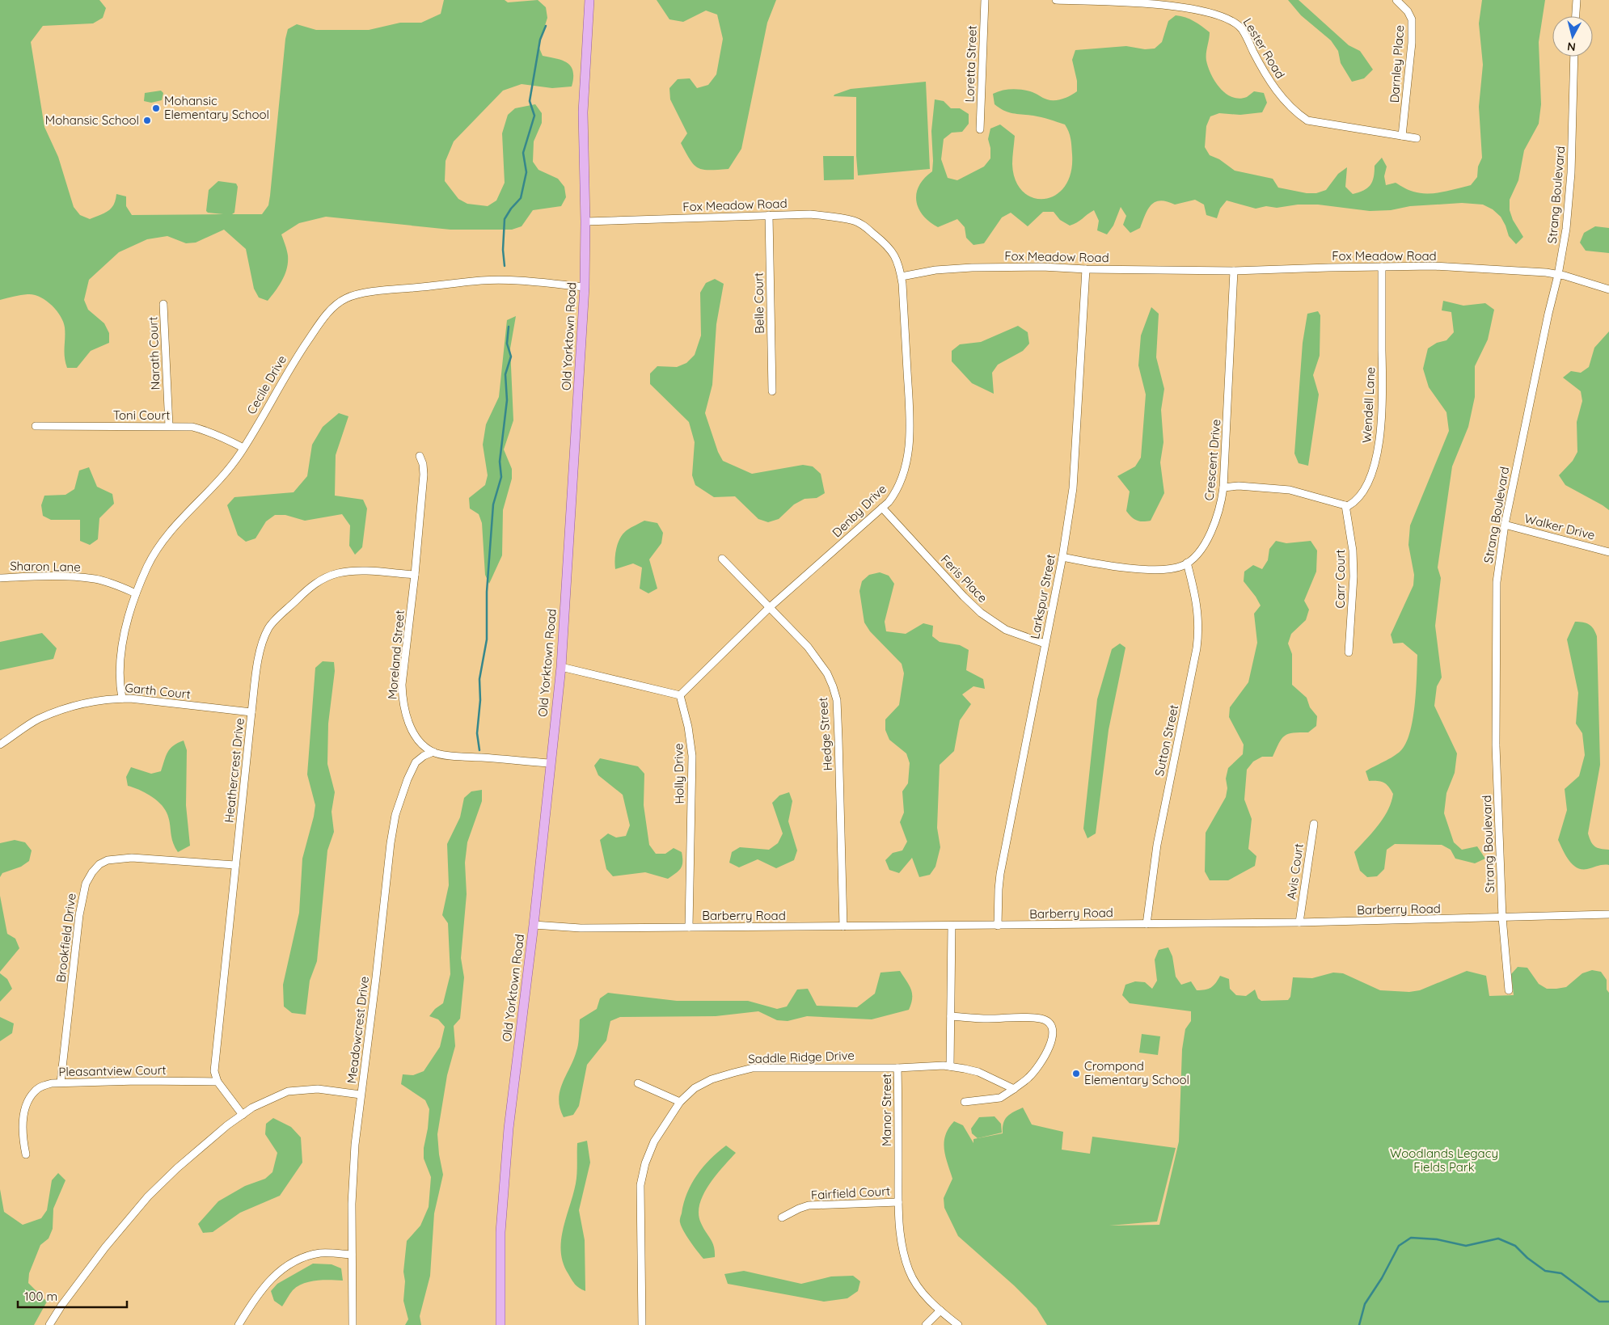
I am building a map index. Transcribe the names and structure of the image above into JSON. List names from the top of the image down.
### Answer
{
  "streets": {
    "main road": ["Old Yorktown Road"],
    "street": [
      "Lester Road",
      "Loretta Street",
      "Darnley Place",
      "Strang Boulevard",
      "Fox Meadow Road",
      "Belle Court",
      "Narath Court",
      "Cecile Drive",
      "Wendell Lane",
      "Toni Court",
      "Crescent Drive",
      "Denby Drive",
      "Walker Drive",
      "Sharon Lane",
      "Feris Place",
      "Carr Court",
      "Larkspur Street",
      "Moreland Street",
      "Garth Court",
      "Hedge Street",
      "Sutton Street",
      "Heathercrest Drive",
      "Holly Drive",
      "Avis Court",
      "Barberry Road",
      "Brookfield Drive",
      "Meadowcrest Drive",
      "Saddle Ridge Drive",
      "Pleasantview Court",
      "Manor Street",
      "Fairfield Court"
    ]
  },
  "crossings": [
    ["Lester Road", "Darnley Place"],
    ["Strang Boulevard", "Fox Meadow Road"],
    ["Strang Boulevard", "Walker Drive"],
    ["Strang Boulevard", "Barberry Road"],
    ["Fox Meadow Road", "Belle Court"],
    ["Fox Meadow Road", "Old Yorktown Road"],
    ["Fox Meadow Road", "Wendell Lane"],
    ["Fox Meadow Road", "Crescent Drive"],
    ["Fox Meadow Road", "Denby Drive"],
    ["Fox Meadow Road", "Larkspur Street"],
    ["Old Yorktown Road", "Cecile Drive"],
    ["Old Yorktown Road", "Barberry Road"],
    ["Narath Court", "Toni Court"],
    ["Cecile Drive", "Toni Court"],
    ["Cecile Drive", "Sharon Lane"],
    ["Cecile Drive", "Garth Court"],
    ["Wendell Lane", "Carr Court"],
    ["Crescent Drive", "Larkspur Street"],
    ["Crescent Drive", "Sutton Street"],
    ["Denby Drive", "Feris Place"],
    ["Denby Drive", "Hedge Street"],
    ["Denby Drive", "Holly Drive"],
    ["Feris Place", "Larkspur Street"],
    ["Larkspur Street", "Barberry Road"],
    ["Moreland Street", "Heathercrest Drive"],
    ["Moreland Street", "Meadowcrest Drive"],
    ["Garth Court", "Heathercrest Drive"],
    ["Hedge Street", "Barberry Road"],
    ["Sutton Street", "Barberry Road"],
    ["Heathercrest Drive", "Brookfield Drive"],
    ["Heathercrest Drive", "Pleasantview Court"],
    ["Holly Drive", "Barberry Road"],
    ["Avis Court", "Barberry Road"],
    ["Brookfield Drive", "Pleasantview Court"],
    ["Saddle Ridge Drive", "Manor Street"],
    ["Manor Street", "Fairfield Court"]
  ],
  "parks": ["Woodlands Legacy Fields Park"],
  "places": ["Mohansic Elementary School", "Mohansic School", "Crompond Elementary School"],
  "scale_bar": "100 m",
  "north": "bottom"
}
